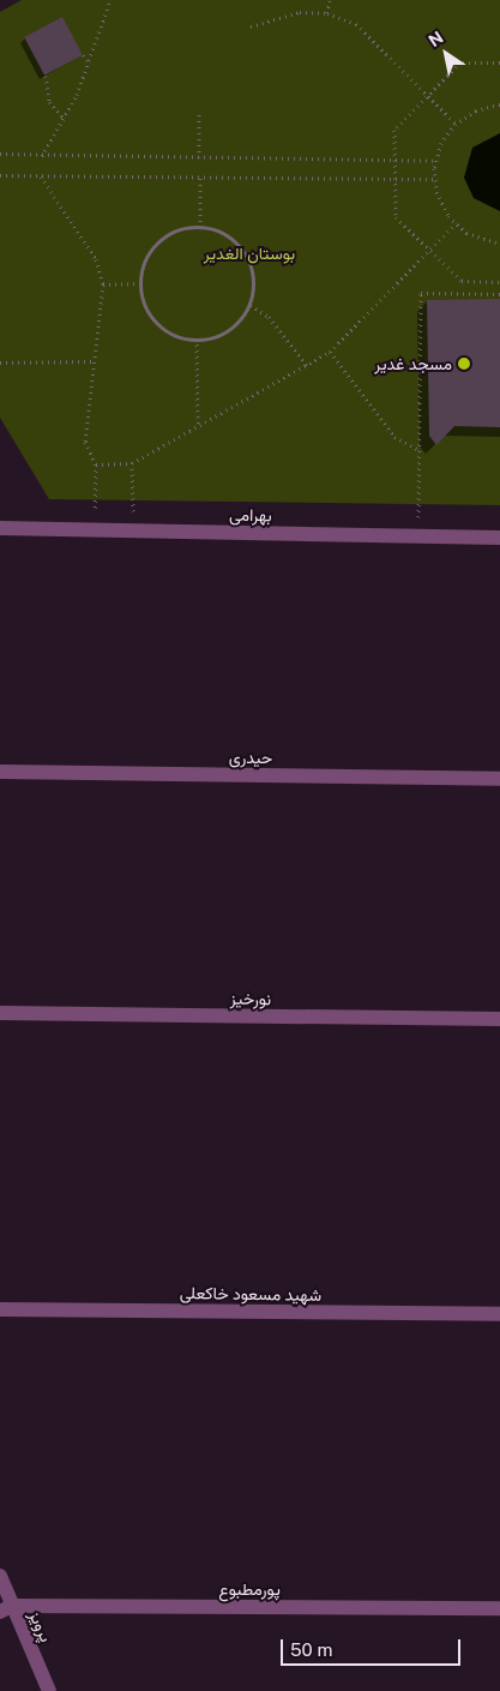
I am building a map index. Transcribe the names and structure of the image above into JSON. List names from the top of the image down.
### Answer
{
  "streets": {
    "street": [
      "بهرامی",
      "حیدری",
      "نورخیز",
      "شهید مسعود خاکعلی",
      "پورمطبوع",
      "پرویز"
    ]
  },
  "crossings": [
    ["پورمطبوع", "پرویز"]
  ],
  "parks": ["بوستان الغدیر"],
  "places": ["مسجد غدیر"],
  "scale_bar": "50 m",
  "north": "top left"
}
